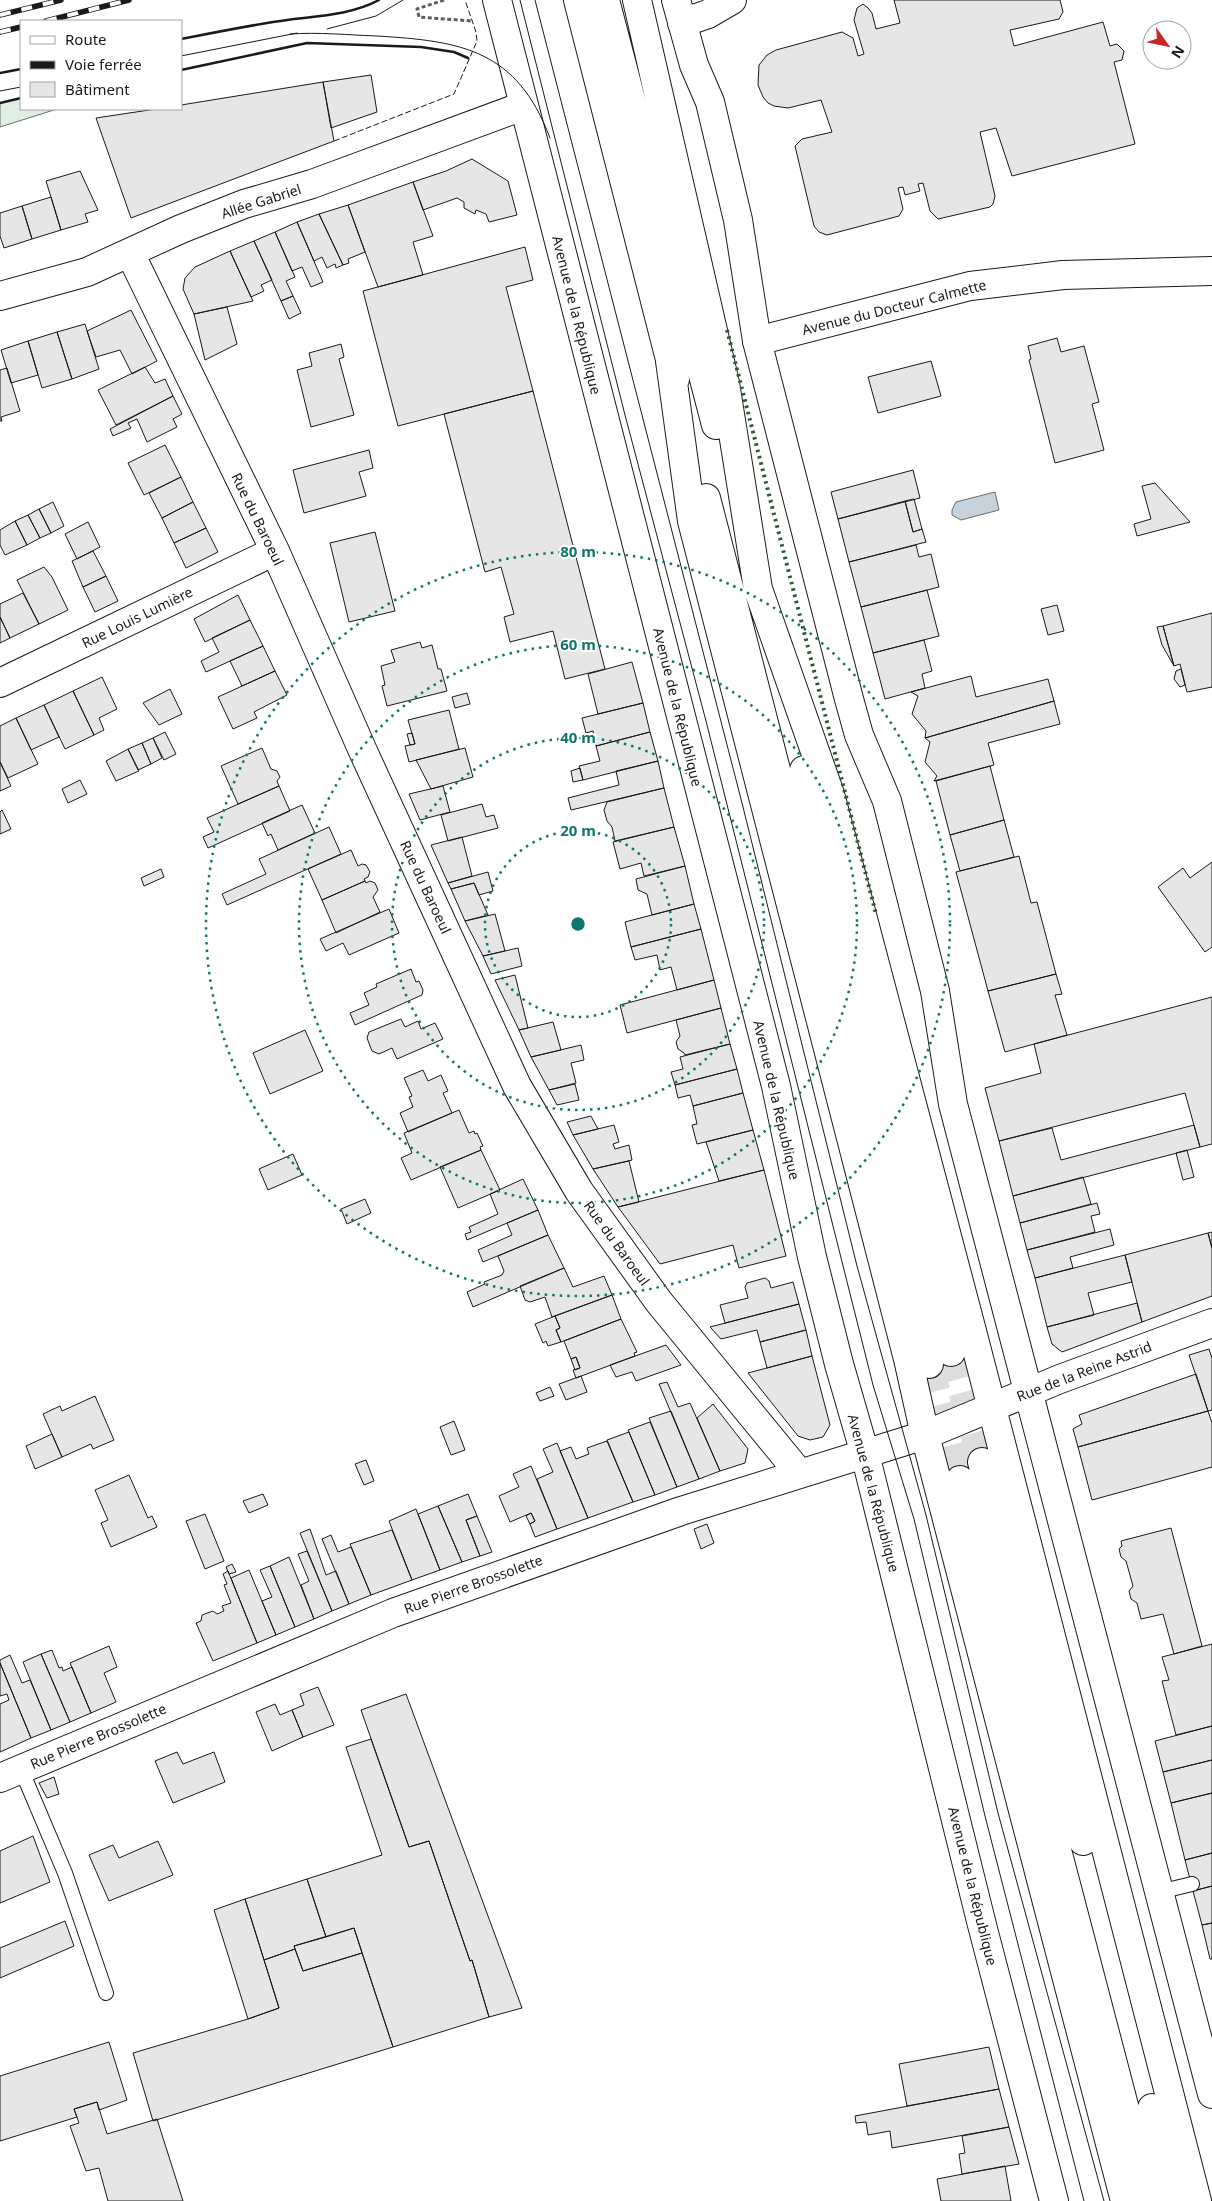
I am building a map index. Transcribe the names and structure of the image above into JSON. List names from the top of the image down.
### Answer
{
  "streets": {
    "street": [
      "Allée Gabriel",
      "Avenue du Docteur Calmette",
      "Avenue de la République",
      "Rue du Baroeul",
      "Rue Louis Lumière",
      "Rue de la Reine Astrid",
      "Rue Pierre Brossolette"
    ]
  },
  "crossings": [
    ["Allée Gabriel", "Avenue de la République"],
    ["Allée Gabriel", "Rue du Baroeul"],
    ["Avenue de la République", "Rue Pierre Brossolette"],
    ["Rue du Baroeul", "Rue Louis Lumière"],
    ["Rue du Baroeul", "Rue Pierre Brossolette"],
    ["Rue de la Reine Astrid", "Rue Pierre Brossolette"]
  ],
  "legend": ["Route", "Voie ferrée", "Bâtiment"],
  "north": "bottom right",
  "rings": [
    "80 m",
    "60 m",
    "40 m",
    "20 m"
  ]
}
